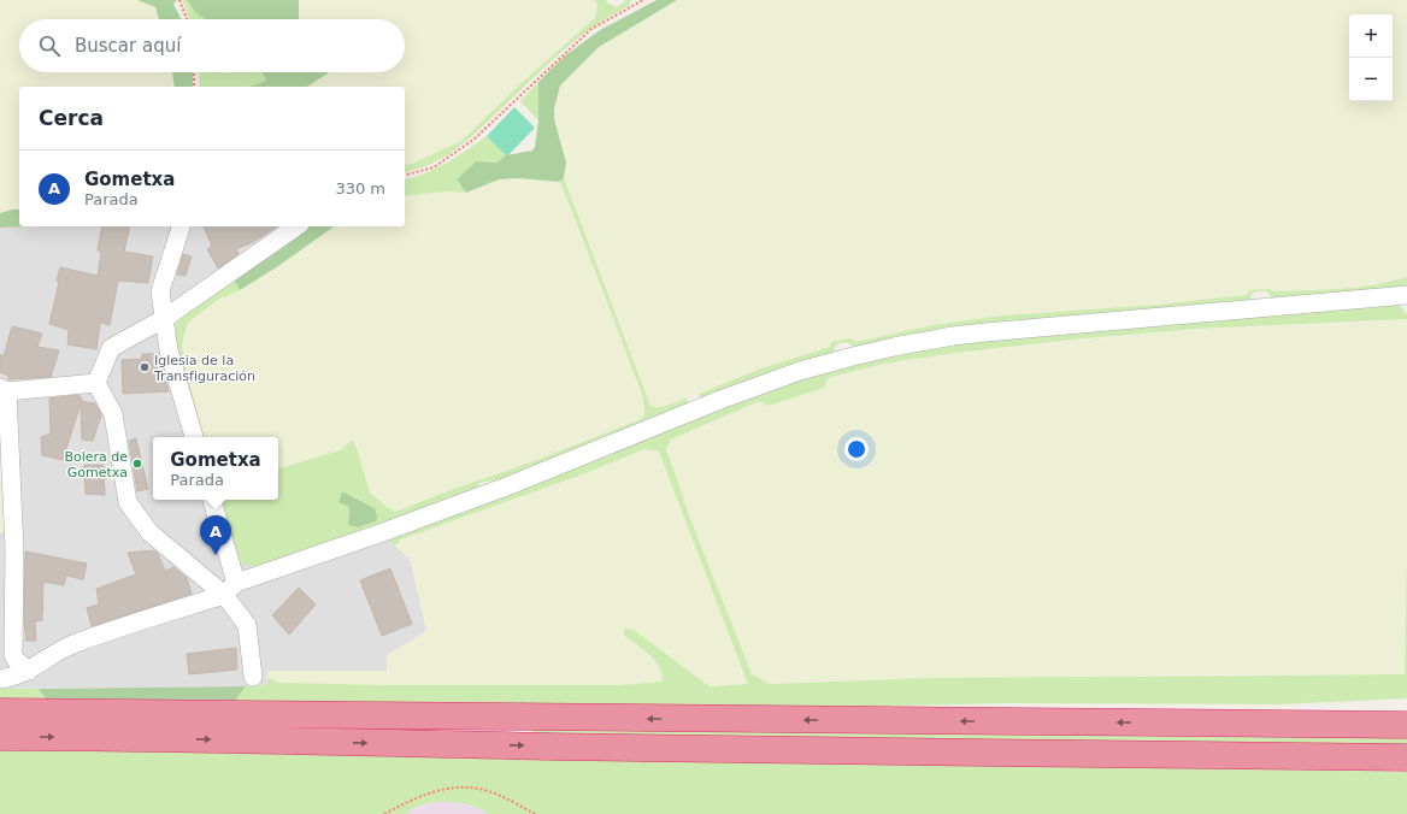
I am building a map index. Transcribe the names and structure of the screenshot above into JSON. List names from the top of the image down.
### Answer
{
  "places": ["Iglesia de la Transfiguración", "Bolera de Gometxa"],
  "page": {
    "map_buttons": ["+", "−"],
    "search": "Buscar aquí",
    "heading": "Cerca",
    "list": [
      {
        "mark": "A",
        "name": "Gometxa",
        "note": "Parada",
        "value": "330 m"
      }
    ],
    "popup": ["Gometxa", "Parada"],
    "pins": "A"
  }
}
